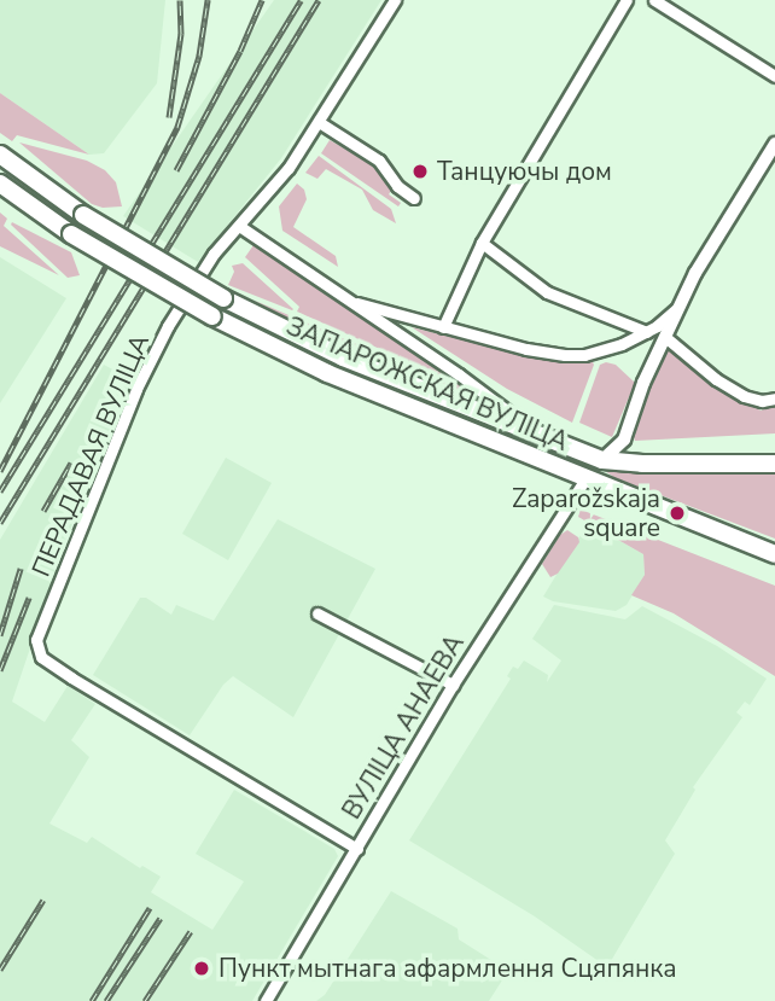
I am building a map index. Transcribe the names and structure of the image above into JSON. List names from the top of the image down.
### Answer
{
  "streets": {
    "main road": ["ЗАПАРОЖСКАЯ ВУЛІЦА"],
    "street": ["ПЕРАДАВАЯ ВУЛІЦА", "ВУЛІЦА АНАЕВА"]
  },
  "crossings": [
    ["ЗАПАРОЖСКАЯ ВУЛІЦА", "ВУЛІЦА АНАЕВА"],
    ["ПЕРАДАВАЯ ВУЛІЦА", "ВУЛІЦА АНАЕВА"]
  ],
  "places": ["Танцуючы дом", "Zaparožskaja square", "Пункт мытнага афармлення Сцяпянка"]
}
